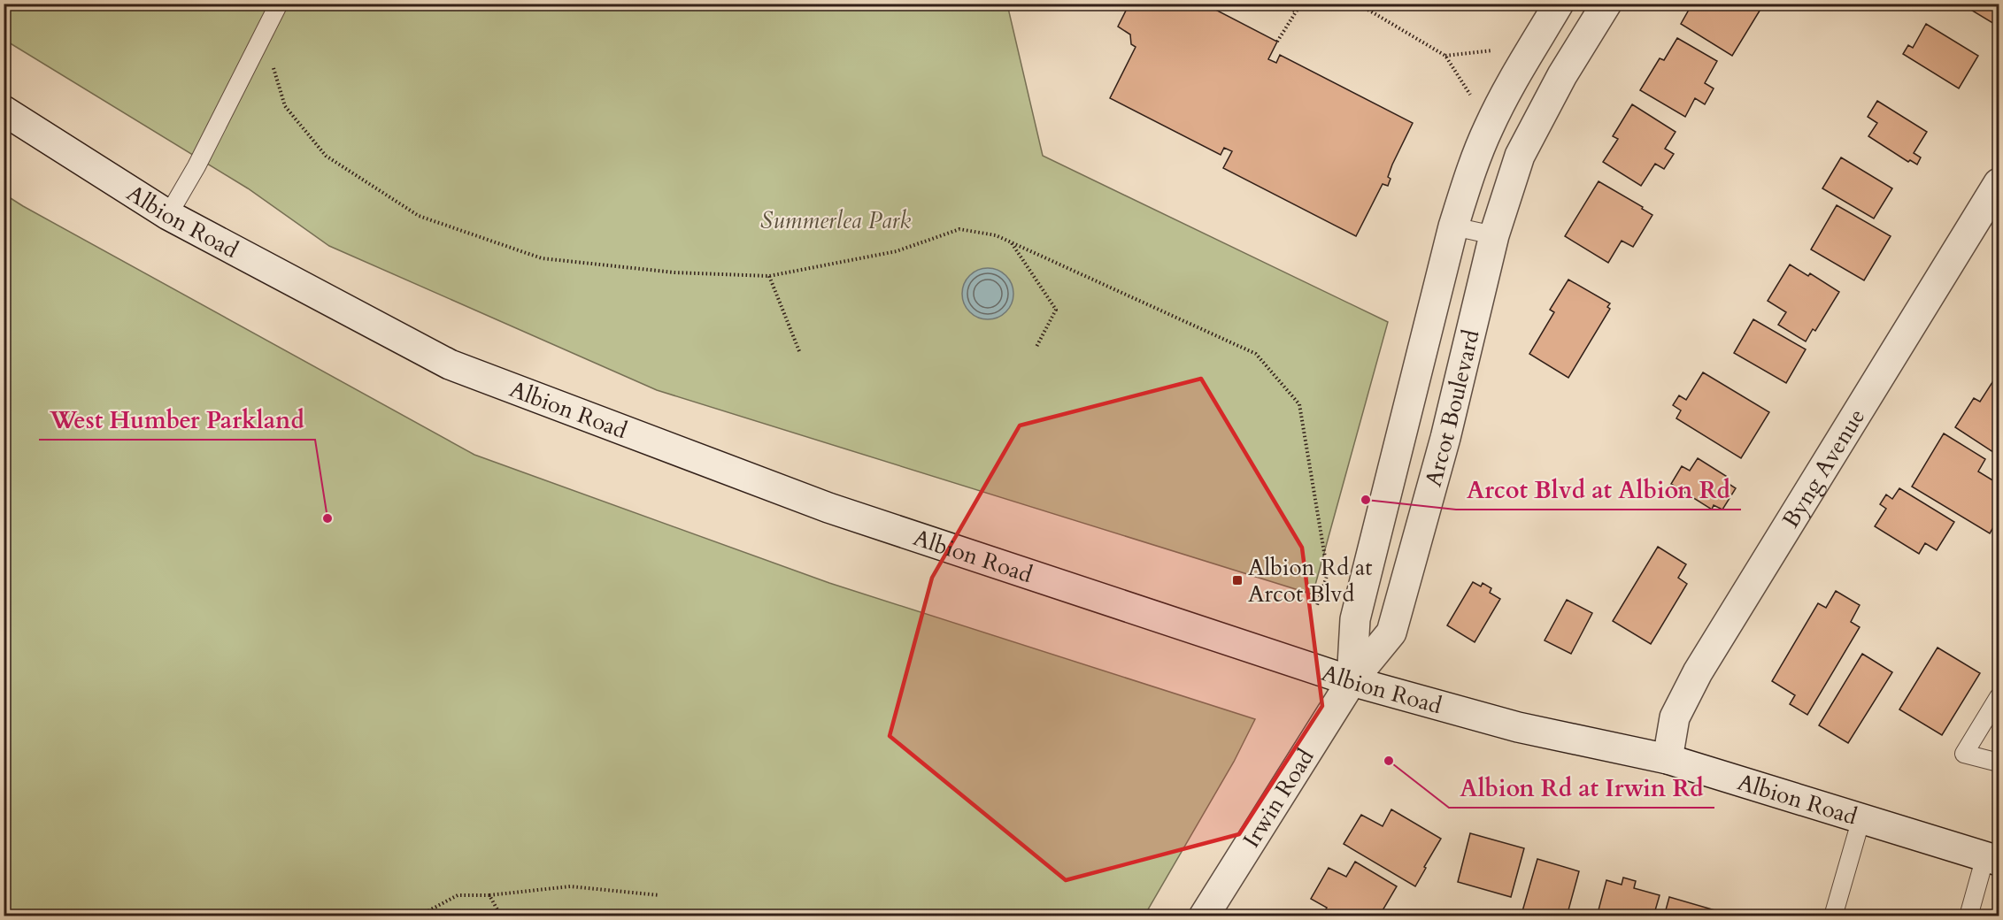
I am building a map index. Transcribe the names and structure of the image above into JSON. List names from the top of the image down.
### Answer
{
  "streets": {
    "street": [
      "Albion Road",
      "Arcot Boulevard",
      "Byng Avenue",
      "Irwin Road"
    ]
  },
  "crossings": [
    ["Albion Road", "Arcot Boulevard"],
    ["Albion Road", "Byng Avenue"],
    ["Albion Road", "Irwin Road"],
    ["Arcot Boulevard", "Irwin Road"]
  ],
  "parks": ["Summerlea Park"],
  "places": {
    "other": ["Arcot Blvd at Albion Rd", "West Humber Parkland", "Albion Rd at Irwin Rd"],
    "transit": ["Albion Rd at Arcot Blvd"]
  }
}
